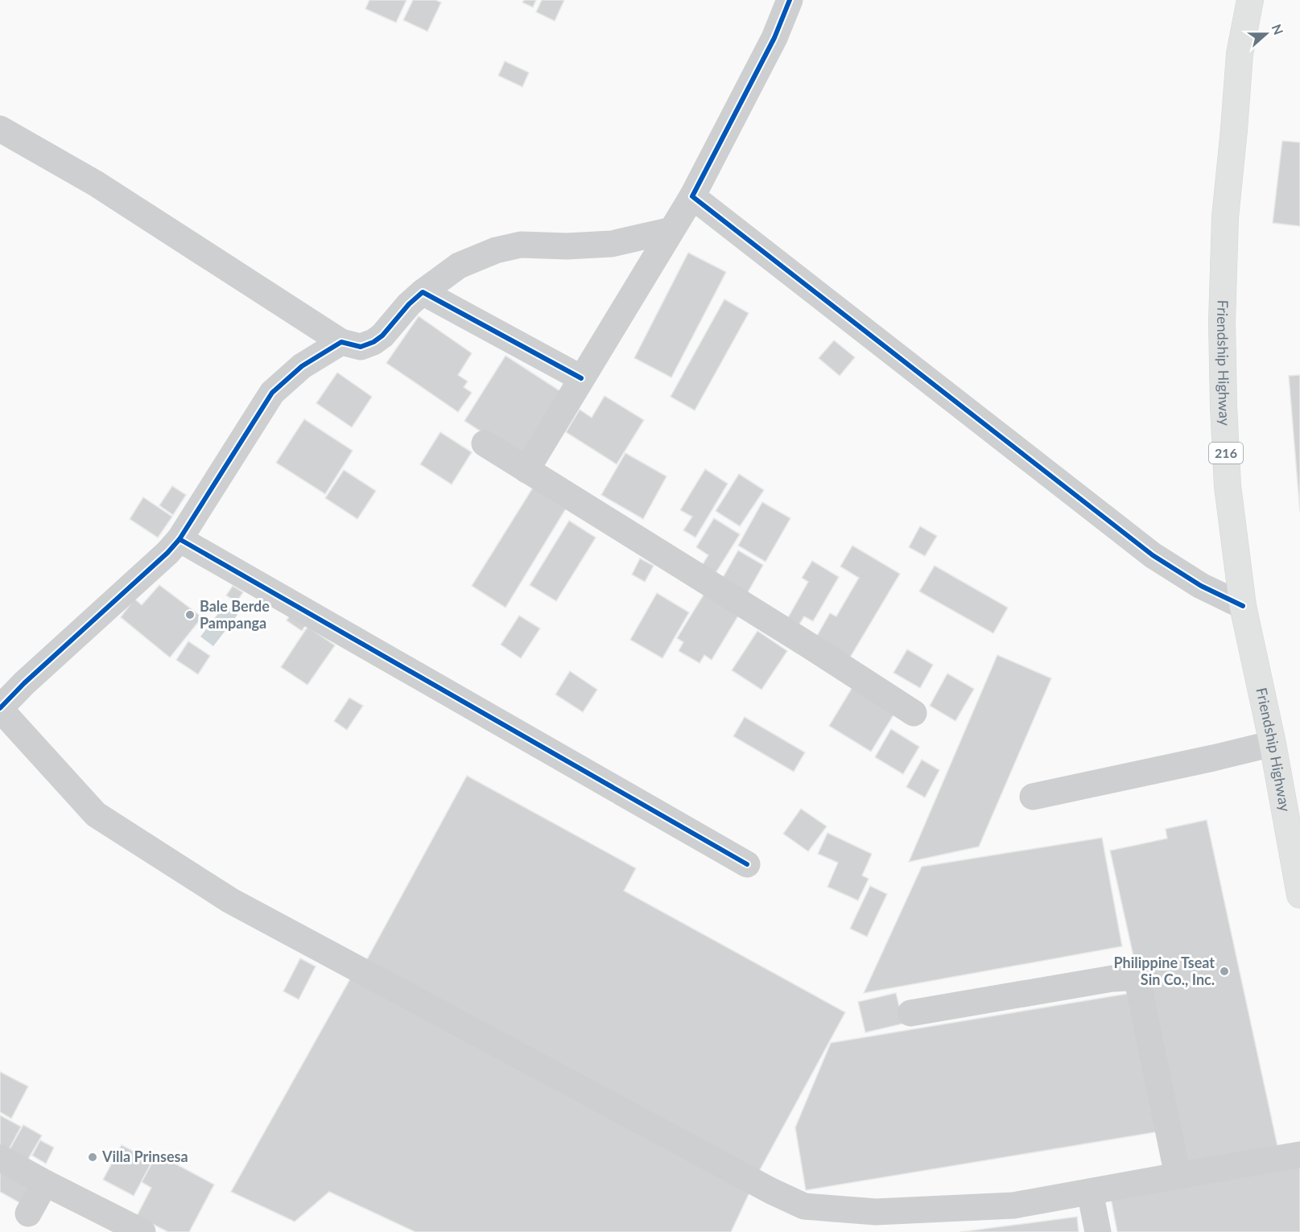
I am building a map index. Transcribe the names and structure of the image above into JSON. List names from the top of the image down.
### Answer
{
  "streets": {
    "main road": ["Friendship Highway", "216"]
  },
  "places": ["Bale Berde Pampanga", "Philippine Tseat Sin Co., Inc.", "Villa Prinsesa"],
  "north": "right"
}
